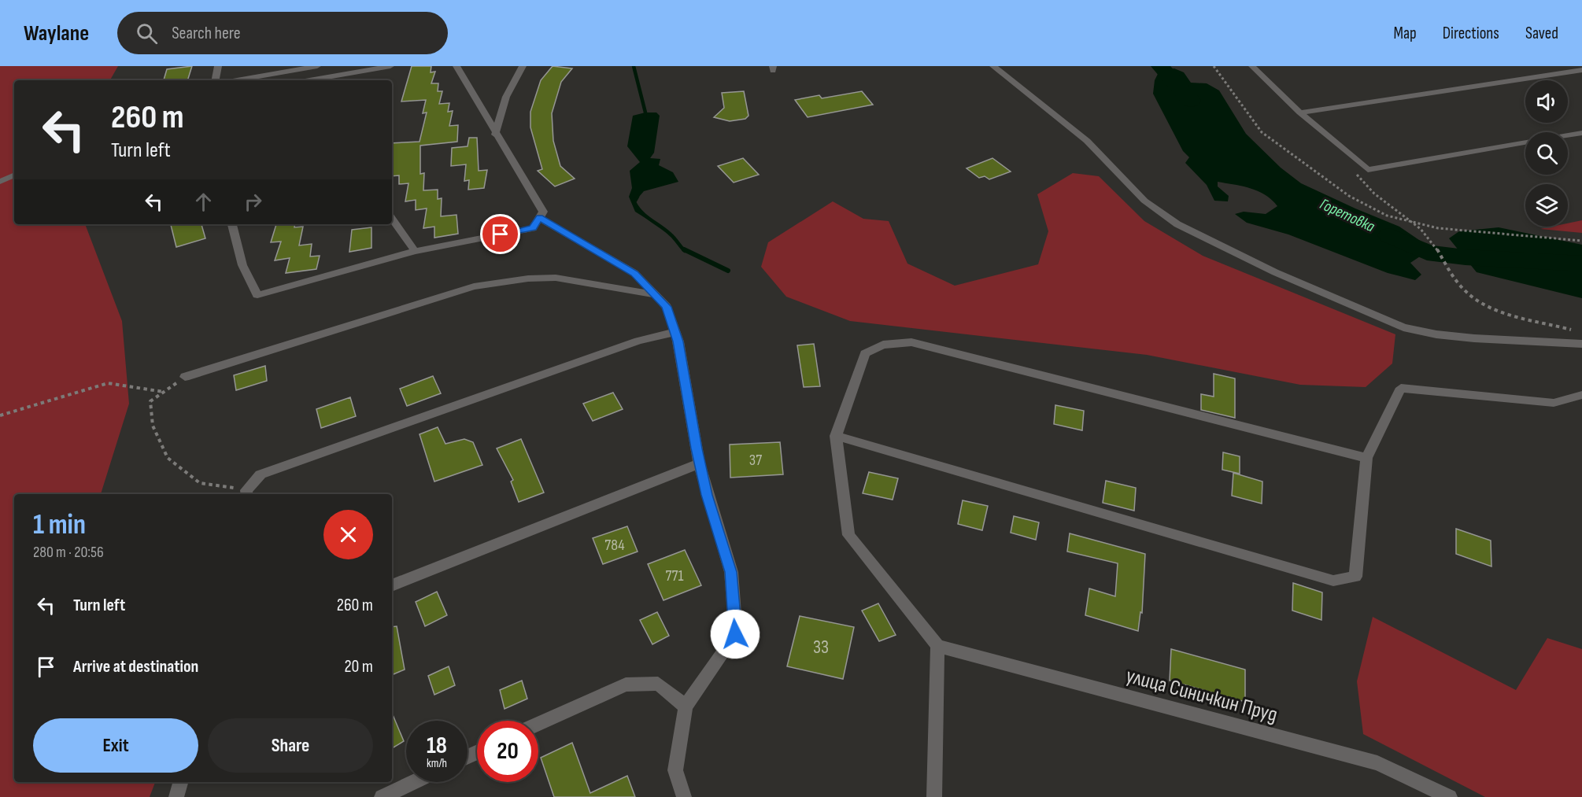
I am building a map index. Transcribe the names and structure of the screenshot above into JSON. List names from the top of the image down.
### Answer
{
  "streets": {
    "street": ["улица Синичкин Пруд"]
  },
  "water": ["Горетовка"],
  "house_numbers": [
    "37",
    "784",
    "771",
    "33"
  ],
  "page": {
    "header": "Waylane",
    "search": "Search here",
    "nav": ["Map", "Directions", "Saved"],
    "turn": ["260 m", "Turn left"],
    "heading": ["1 min", "280 m · 20:56"],
    "list": [
      {
        "name": "Turn left",
        "value": "260 m"
      },
      {
        "name": "Arrive at destination",
        "value": "20 m"
      }
    ],
    "buttons": ["Exit", "Share"],
    "speed": "18 km/h",
    "limit": "20"
  }
}
